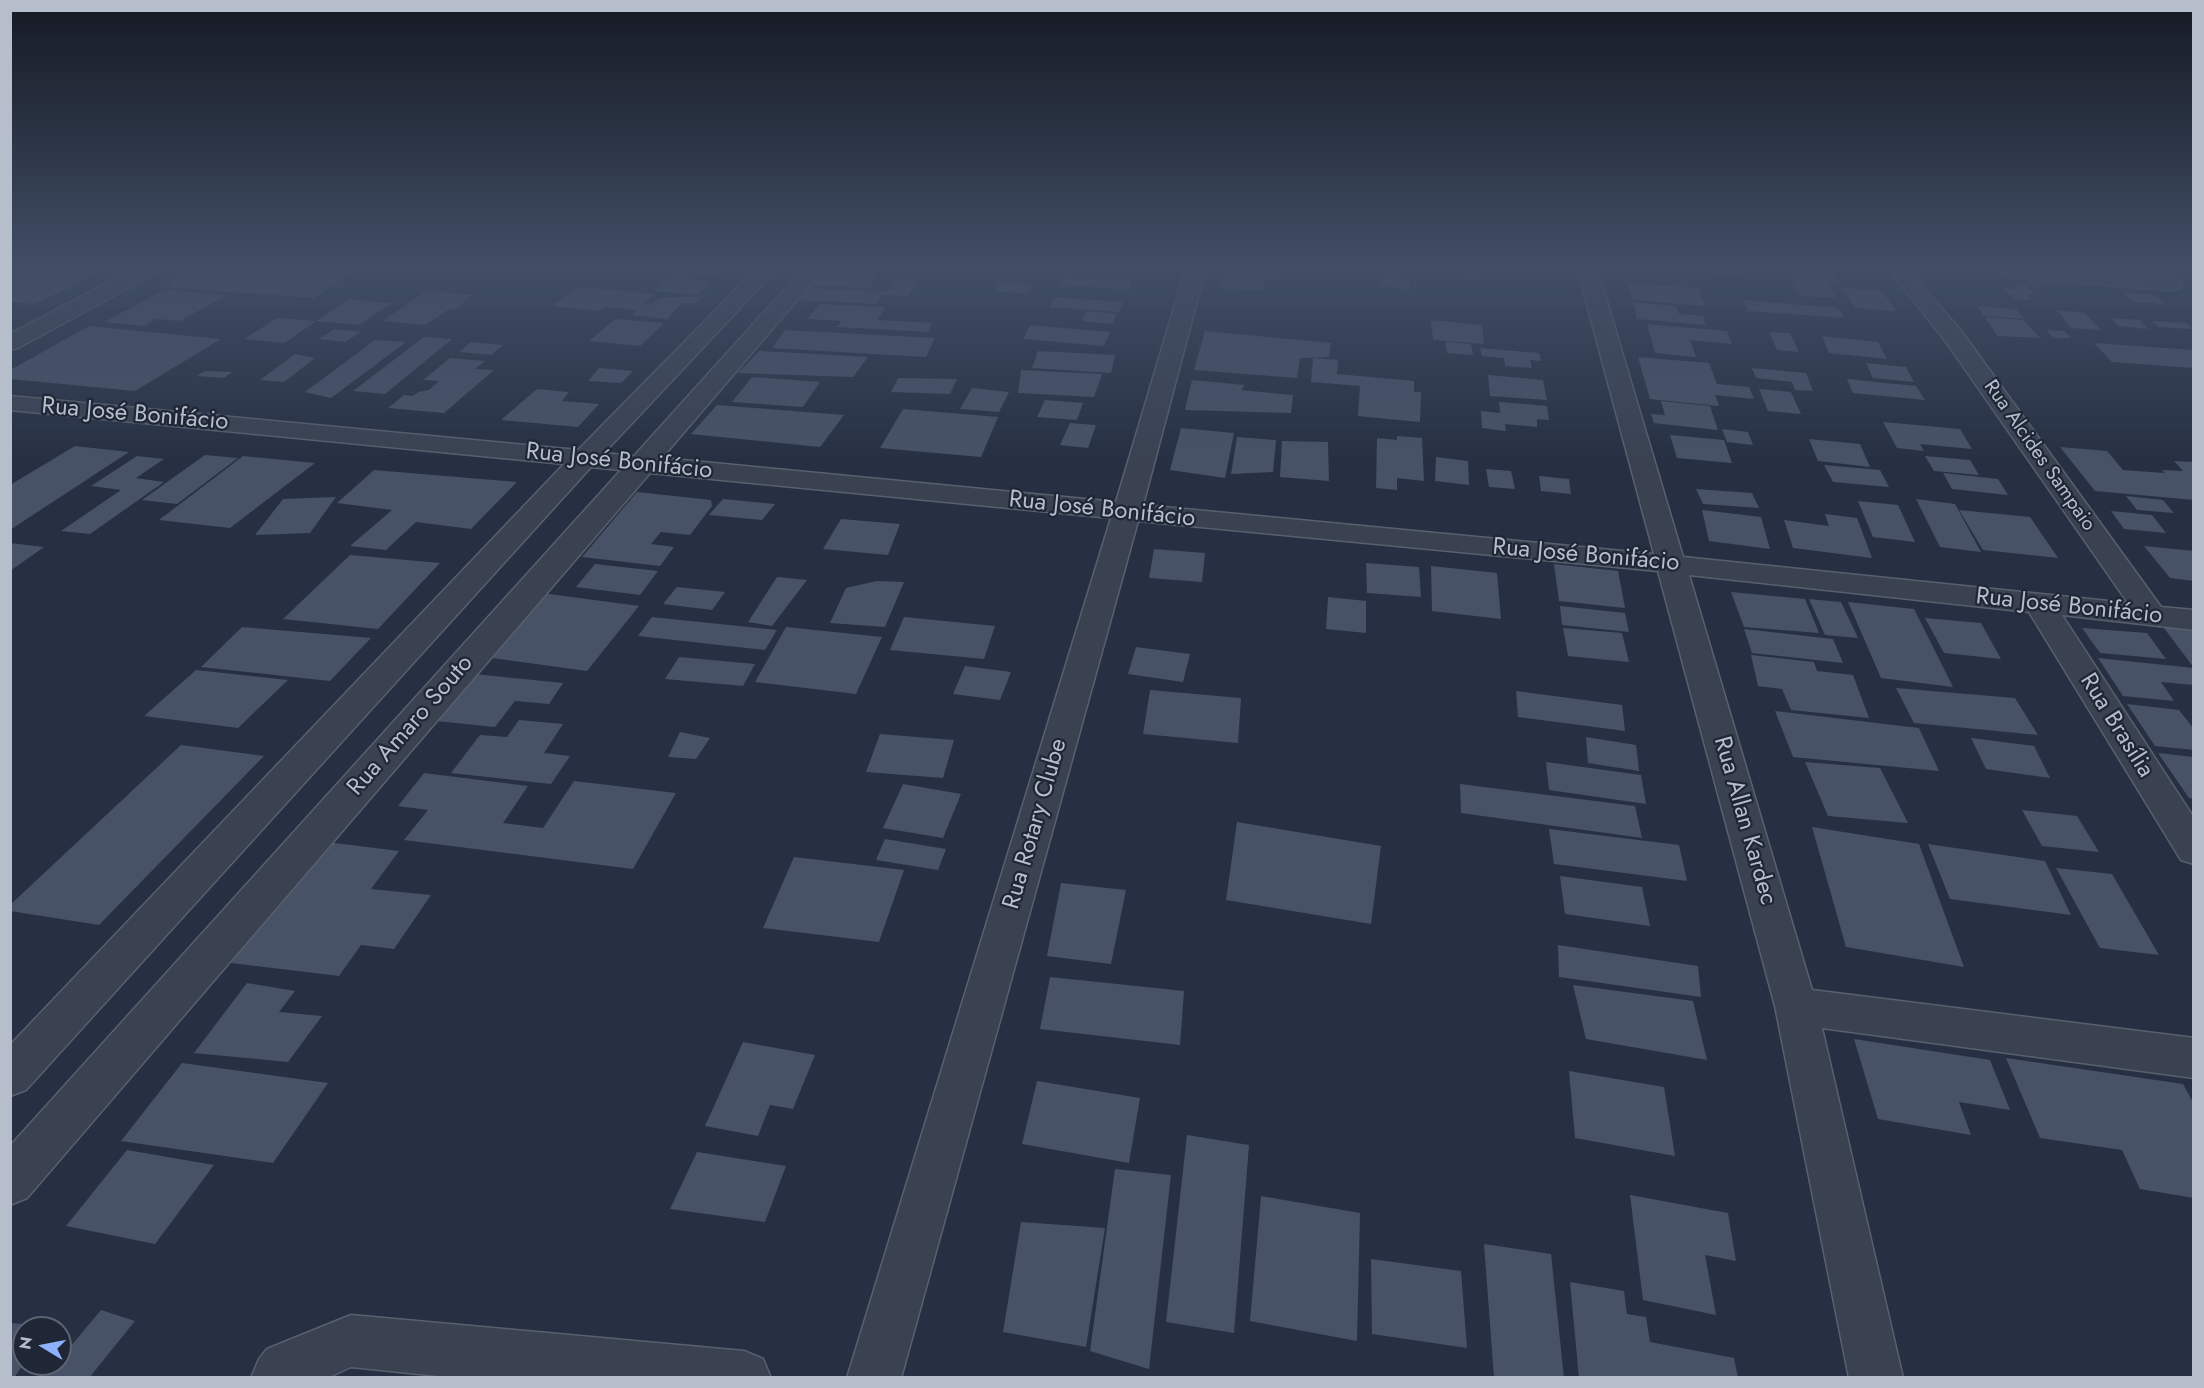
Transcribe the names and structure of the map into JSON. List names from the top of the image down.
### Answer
{
  "streets": {
    "street": [
      "Rua José Bonifácio",
      "Rua Alcides Sampaio",
      "Rua Amaro Souto",
      "Rua Brasília",
      "Rua Allan Kardec",
      "Rua Rotary Clube"
    ]
  },
  "crossings": [
    ["Rua José Bonifácio", "Rua Alcides Sampaio"],
    ["Rua José Bonifácio", "Rua Amaro Souto"],
    ["Rua José Bonifácio", "Rua Brasília"],
    ["Rua José Bonifácio", "Rua Allan Kardec"],
    ["Rua José Bonifácio", "Rua Rotary Clube"]
  ],
  "north": "left"
}
